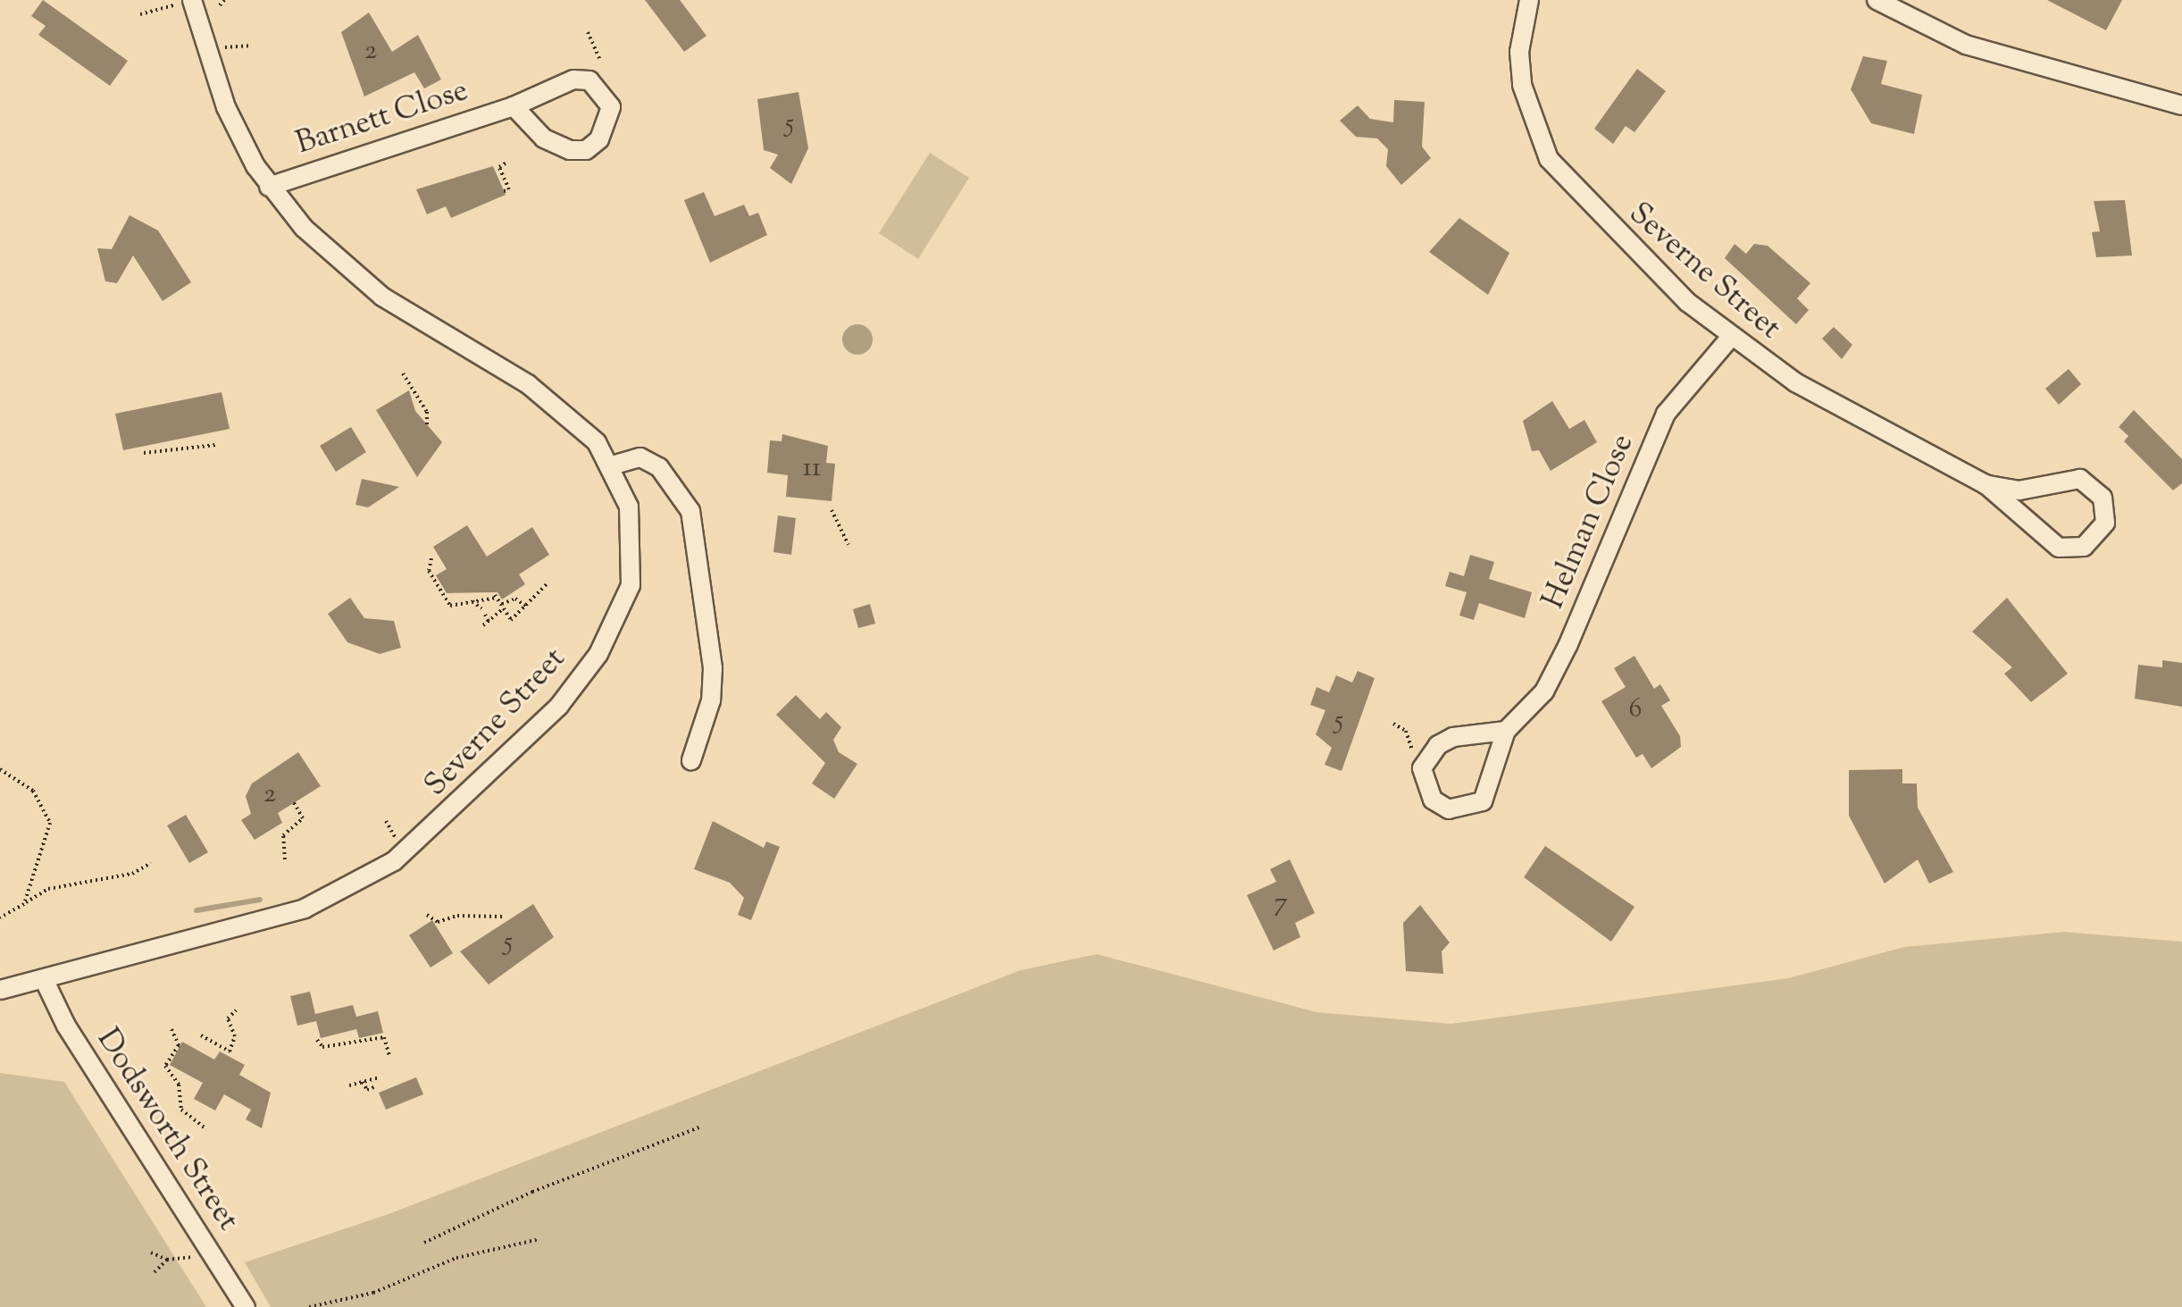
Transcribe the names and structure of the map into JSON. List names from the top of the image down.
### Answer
{
  "streets": {
    "street": [
      "Barnett Close",
      "Severne Street",
      "Helman Close",
      "Dodsworth Street"
    ]
  },
  "crossings": [
    ["Barnett Close", "Severne Street"],
    ["Severne Street", "Helman Close"],
    ["Severne Street", "Dodsworth Street"]
  ],
  "house_numbers": [
    "2",
    "5",
    "11",
    "6",
    "5",
    "2",
    "7",
    "5"
  ]
}
